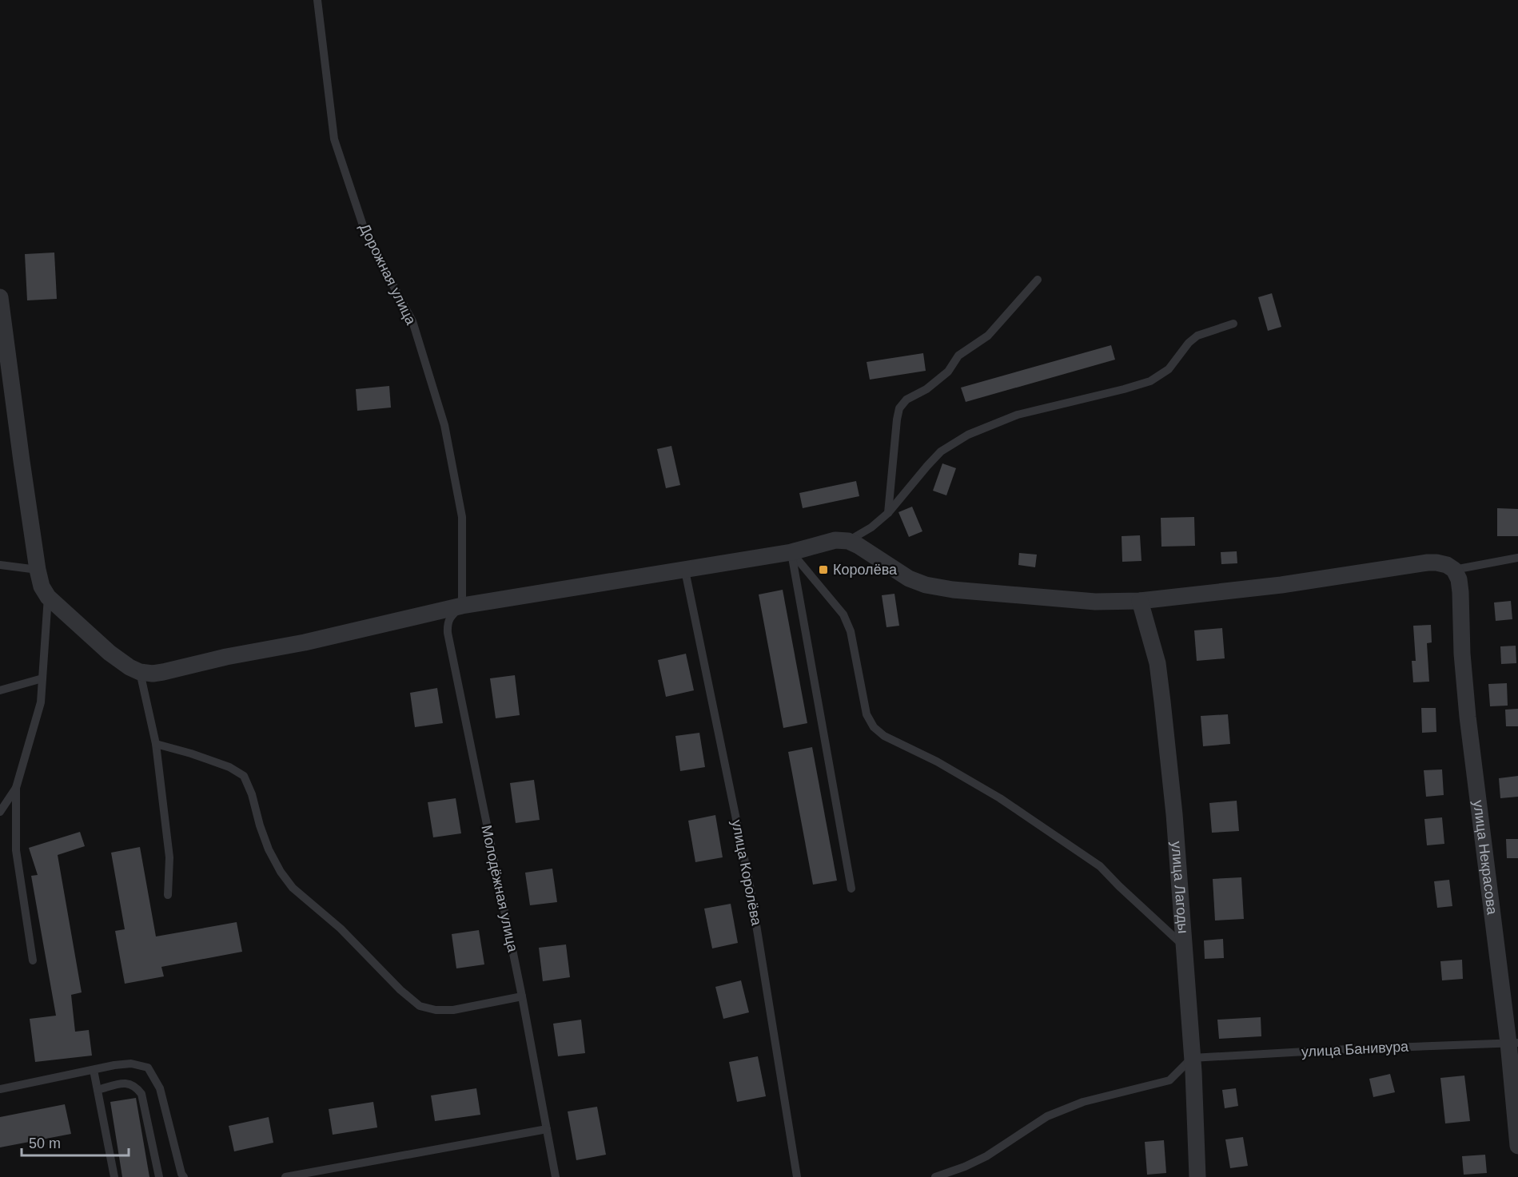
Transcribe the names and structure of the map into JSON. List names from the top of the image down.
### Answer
{
  "streets": {
    "street": ["улица Некрасова", "улица Лагоды"],
    "lane": [
      "Дорожная улица",
      "улица Королёва",
      "Молодёжная улица",
      "улица Банивура"
    ]
  },
  "crossings": [
    ["Дорожная улица", "Молодёжная улица"],
    ["улица Некрасова", "улица Банивура"],
    ["улица Лагоды", "улица Банивура"]
  ],
  "places": {
    "transit": ["Королёва"]
  },
  "scale_bar": "50 m"
}
